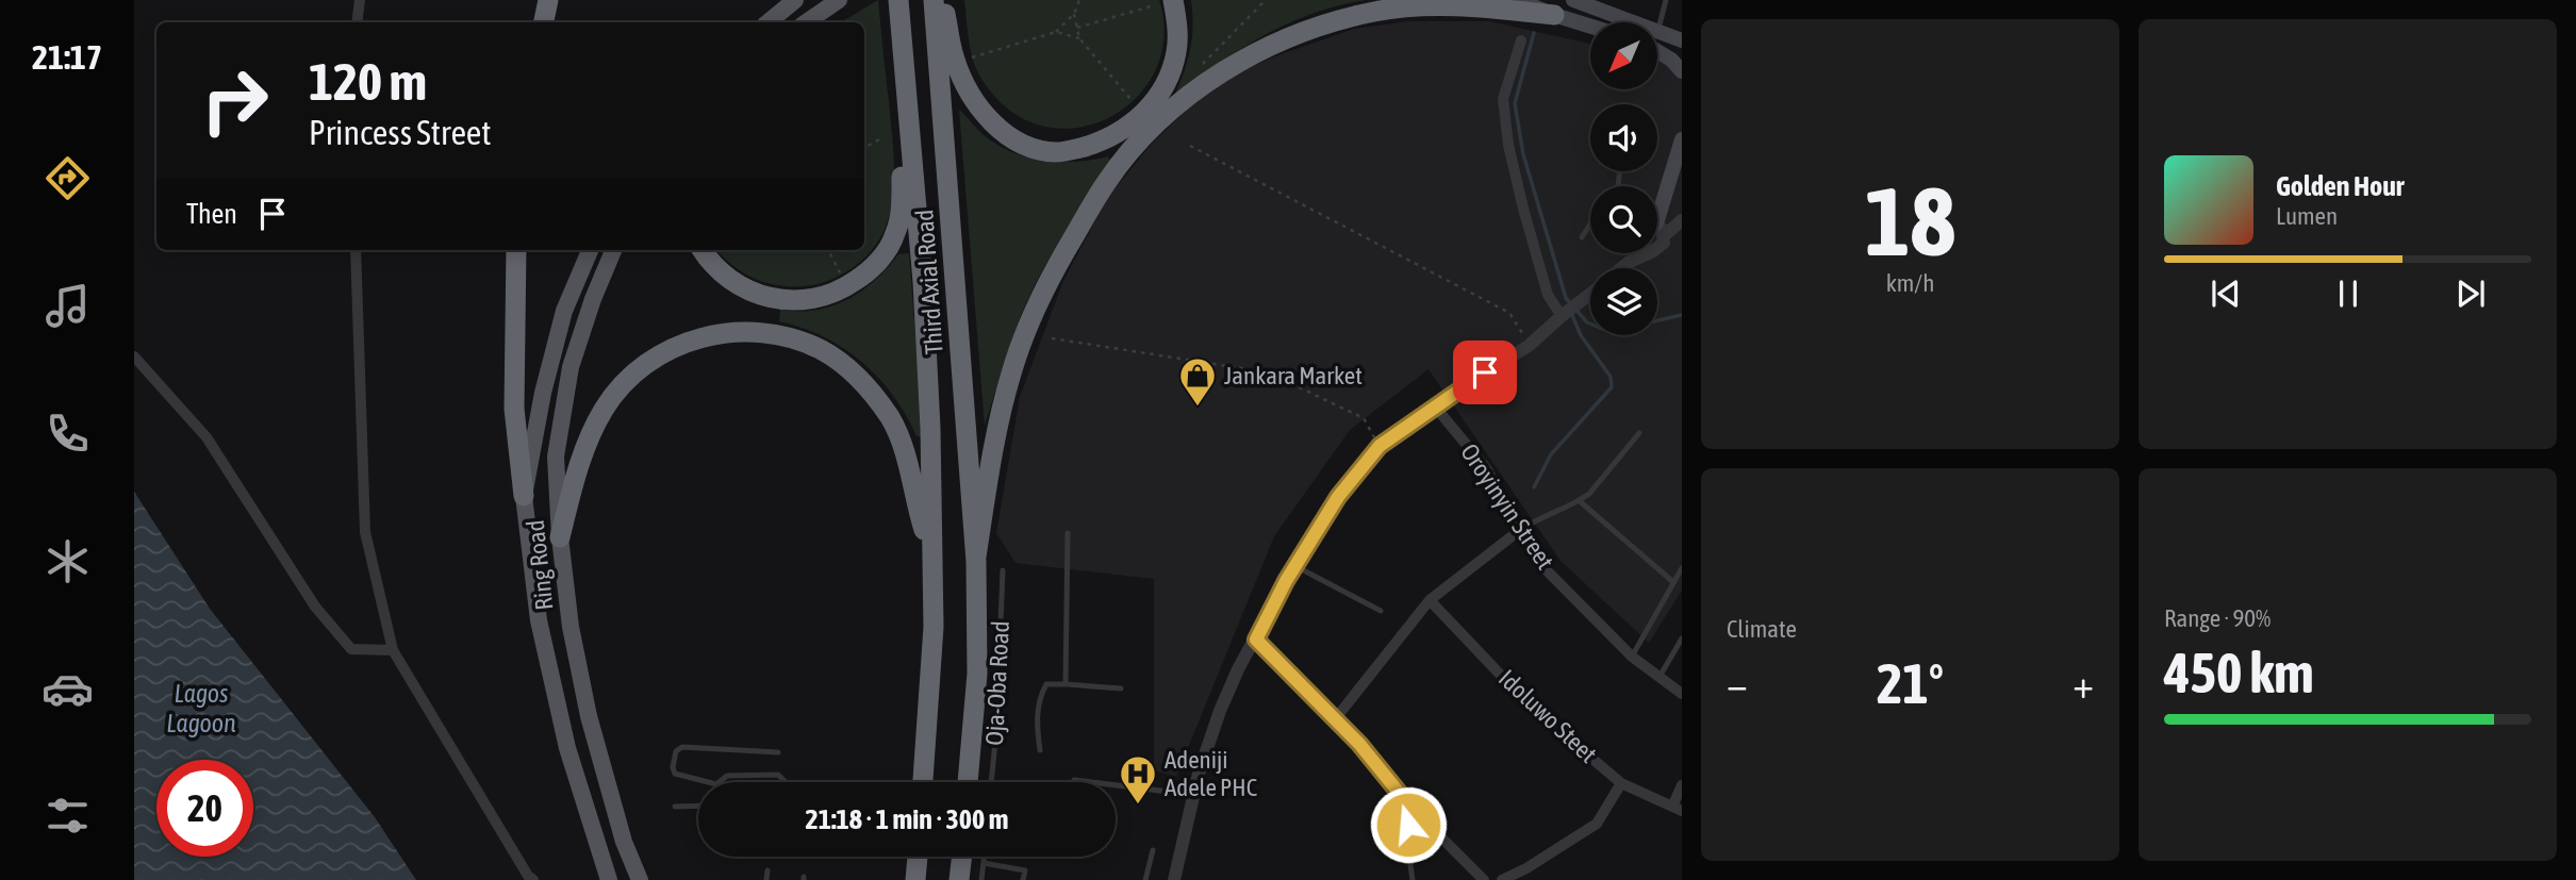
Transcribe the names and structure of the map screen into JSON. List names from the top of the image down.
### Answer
{
  "streets": {
    "highway": ["Third Axial Road"],
    "main road": ["Ring Road"],
    "street": ["Oroyinyin Street", "Idoluwo Steet"],
    "lane": ["Oja-Oba Road"]
  },
  "water": ["Lagos Lagoon"],
  "places": {
    "shop": ["Jankara Market"],
    "hospital": ["Adeniji Adele PHC"]
  },
  "north": "bottom left",
  "page": {
    "tabs": "21:17",
    "tile": [
      ["18", "km/h"],
      "Climate",
      ["Range · 90%", "450 km"]
    ],
    "turn": ["120 m", "Princess Street"],
    "song": ["Golden Hour", "Lumen"],
    "then": "Then",
    "heat": ["−", "21°", "+"],
    "limit": "20",
    "trip": "21:18 · 1 min · 300 m"
  }
}
